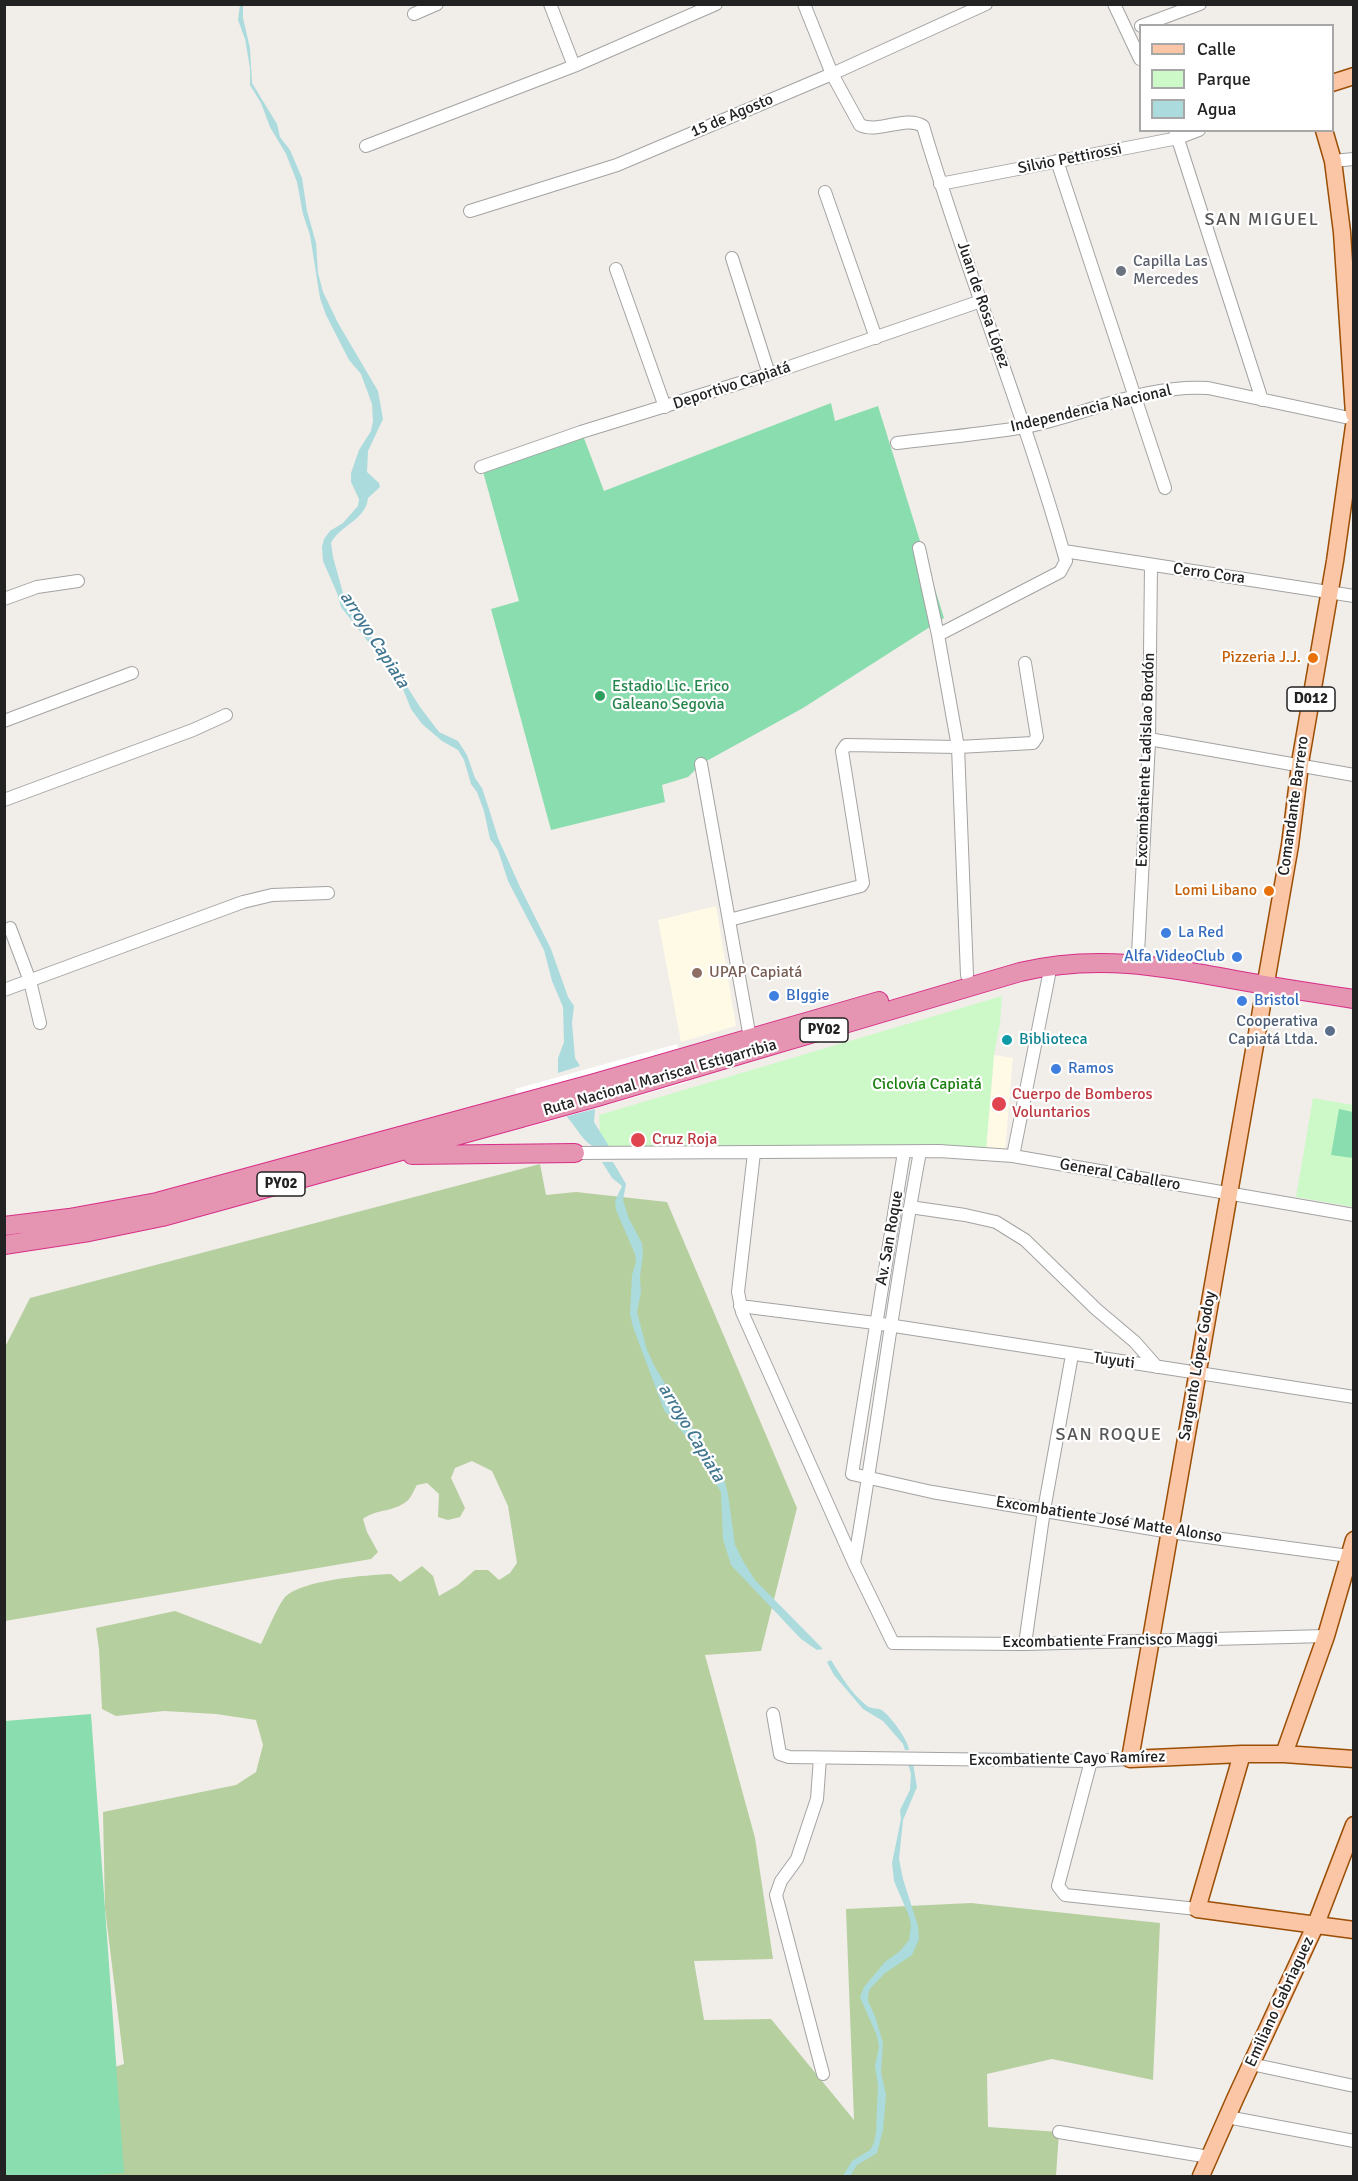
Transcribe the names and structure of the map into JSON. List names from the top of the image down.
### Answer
{
  "streets": {
    "highway": ["PY02", "Ruta Nacional Mariscal Estigarribia"],
    "main road": [
      "D012",
      "Comandante Barrero",
      "Sargento López Godoy",
      "Excombatiente Cayo Ramírez",
      "Emiliano Gabriaguez"
    ],
    "street": [
      "15 de Agosto",
      "Silvio Pettirossi",
      "Juan de Rosa López",
      "Deportivo Capiatá",
      "Independencia Nacional",
      "Cerro Cora",
      "Excombatiente Ladislao Bordón",
      "General Caballero",
      "Av. San Roque",
      "Tuyuti",
      "Excombatiente José Matte Alonso",
      "Excombatiente Francisco Maggi"
    ]
  },
  "crossings": [
    ["15 de Agosto", "Juan de Rosa López"],
    ["Silvio Pettirossi", "Juan de Rosa López"],
    ["Juan de Rosa López", "Deportivo Capiatá"],
    ["Juan de Rosa López", "Independencia Nacional"],
    ["Juan de Rosa López", "Cerro Cora"],
    ["Cerro Cora", "Excombatiente Ladislao Bordón"],
    ["Cerro Cora", "Comandante Barrero"],
    ["Excombatiente Ladislao Bordón", "Ruta Nacional Mariscal Estigarribia"],
    ["Comandante Barrero", "Ruta Nacional Mariscal Estigarribia"],
    ["Comandante Barrero", "Sargento López Godoy"],
    ["Ruta Nacional Mariscal Estigarribia", "Sargento López Godoy"],
    ["General Caballero", "Av. San Roque"],
    ["General Caballero", "Sargento López Godoy"],
    ["Av. San Roque", "Tuyuti"],
    ["Av. San Roque", "Excombatiente José Matte Alonso"],
    ["Tuyuti", "Sargento López Godoy"],
    ["Sargento López Godoy", "Excombatiente José Matte Alonso"],
    ["Sargento López Godoy", "Excombatiente Francisco Maggi"],
    ["Sargento López Godoy", "Excombatiente Cayo Ramírez"]
  ],
  "districts": ["SAN MIGUEL", "SAN ROQUE"],
  "water": ["arroyo Capiata"],
  "parks": ["Ciclovía Capiatá"],
  "places": [
    "Capilla Las Mercedes",
    "Pizzeria J.J.",
    "Estadio Lic. Erico Galeano Segovia",
    "Lomi Libano",
    "La Red",
    "Alfa VideoClub",
    "UPAP Capiatá",
    "BIggie",
    "Bristol",
    "Cooperativa Capiatá Ltda.",
    "Biblioteca",
    "Ramos",
    "Cuerpo de Bomberos Voluntarios",
    "Cruz Roja"
  ],
  "legend": ["Calle", "Parque", "Agua"]
}
